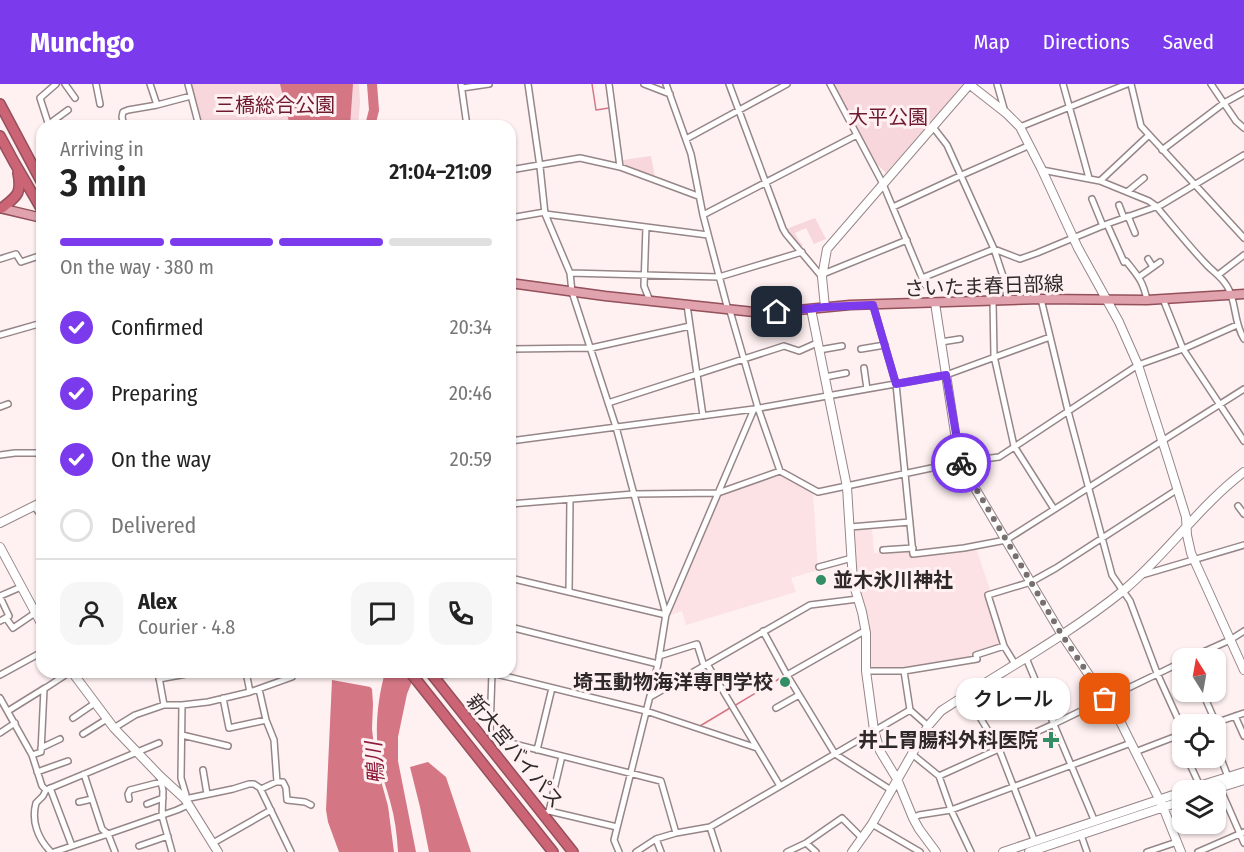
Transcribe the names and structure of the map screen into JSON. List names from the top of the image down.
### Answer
{
  "streets": {
    "highway": ["新大宮バイパス"],
    "main road": ["さいたま春日部線"]
  },
  "water": ["鴨川"],
  "parks": ["三橋総合公園", "大平公園"],
  "places": {
    "other": ["並木氷川神社", "埼玉動物海洋専門学校", "クレール"],
    "health": ["井上胃腸科外科医院"]
  },
  "north": "top",
  "page": {
    "header": "Munchgo",
    "nav": ["Map", "Directions", "Saved"],
    "heading": ["3 min", "Arriving in", "21:04–21:09"],
    "panel": ["Alex", "Courier · 4.8"],
    "bar": "On the way · 380 m",
    "list": [
      ["Confirmed", "20:34"],
      ["Preparing", "20:46"],
      ["On the way", "20:59"],
      "Delivered"
    ],
    "bubble": "クレール"
  }
}
